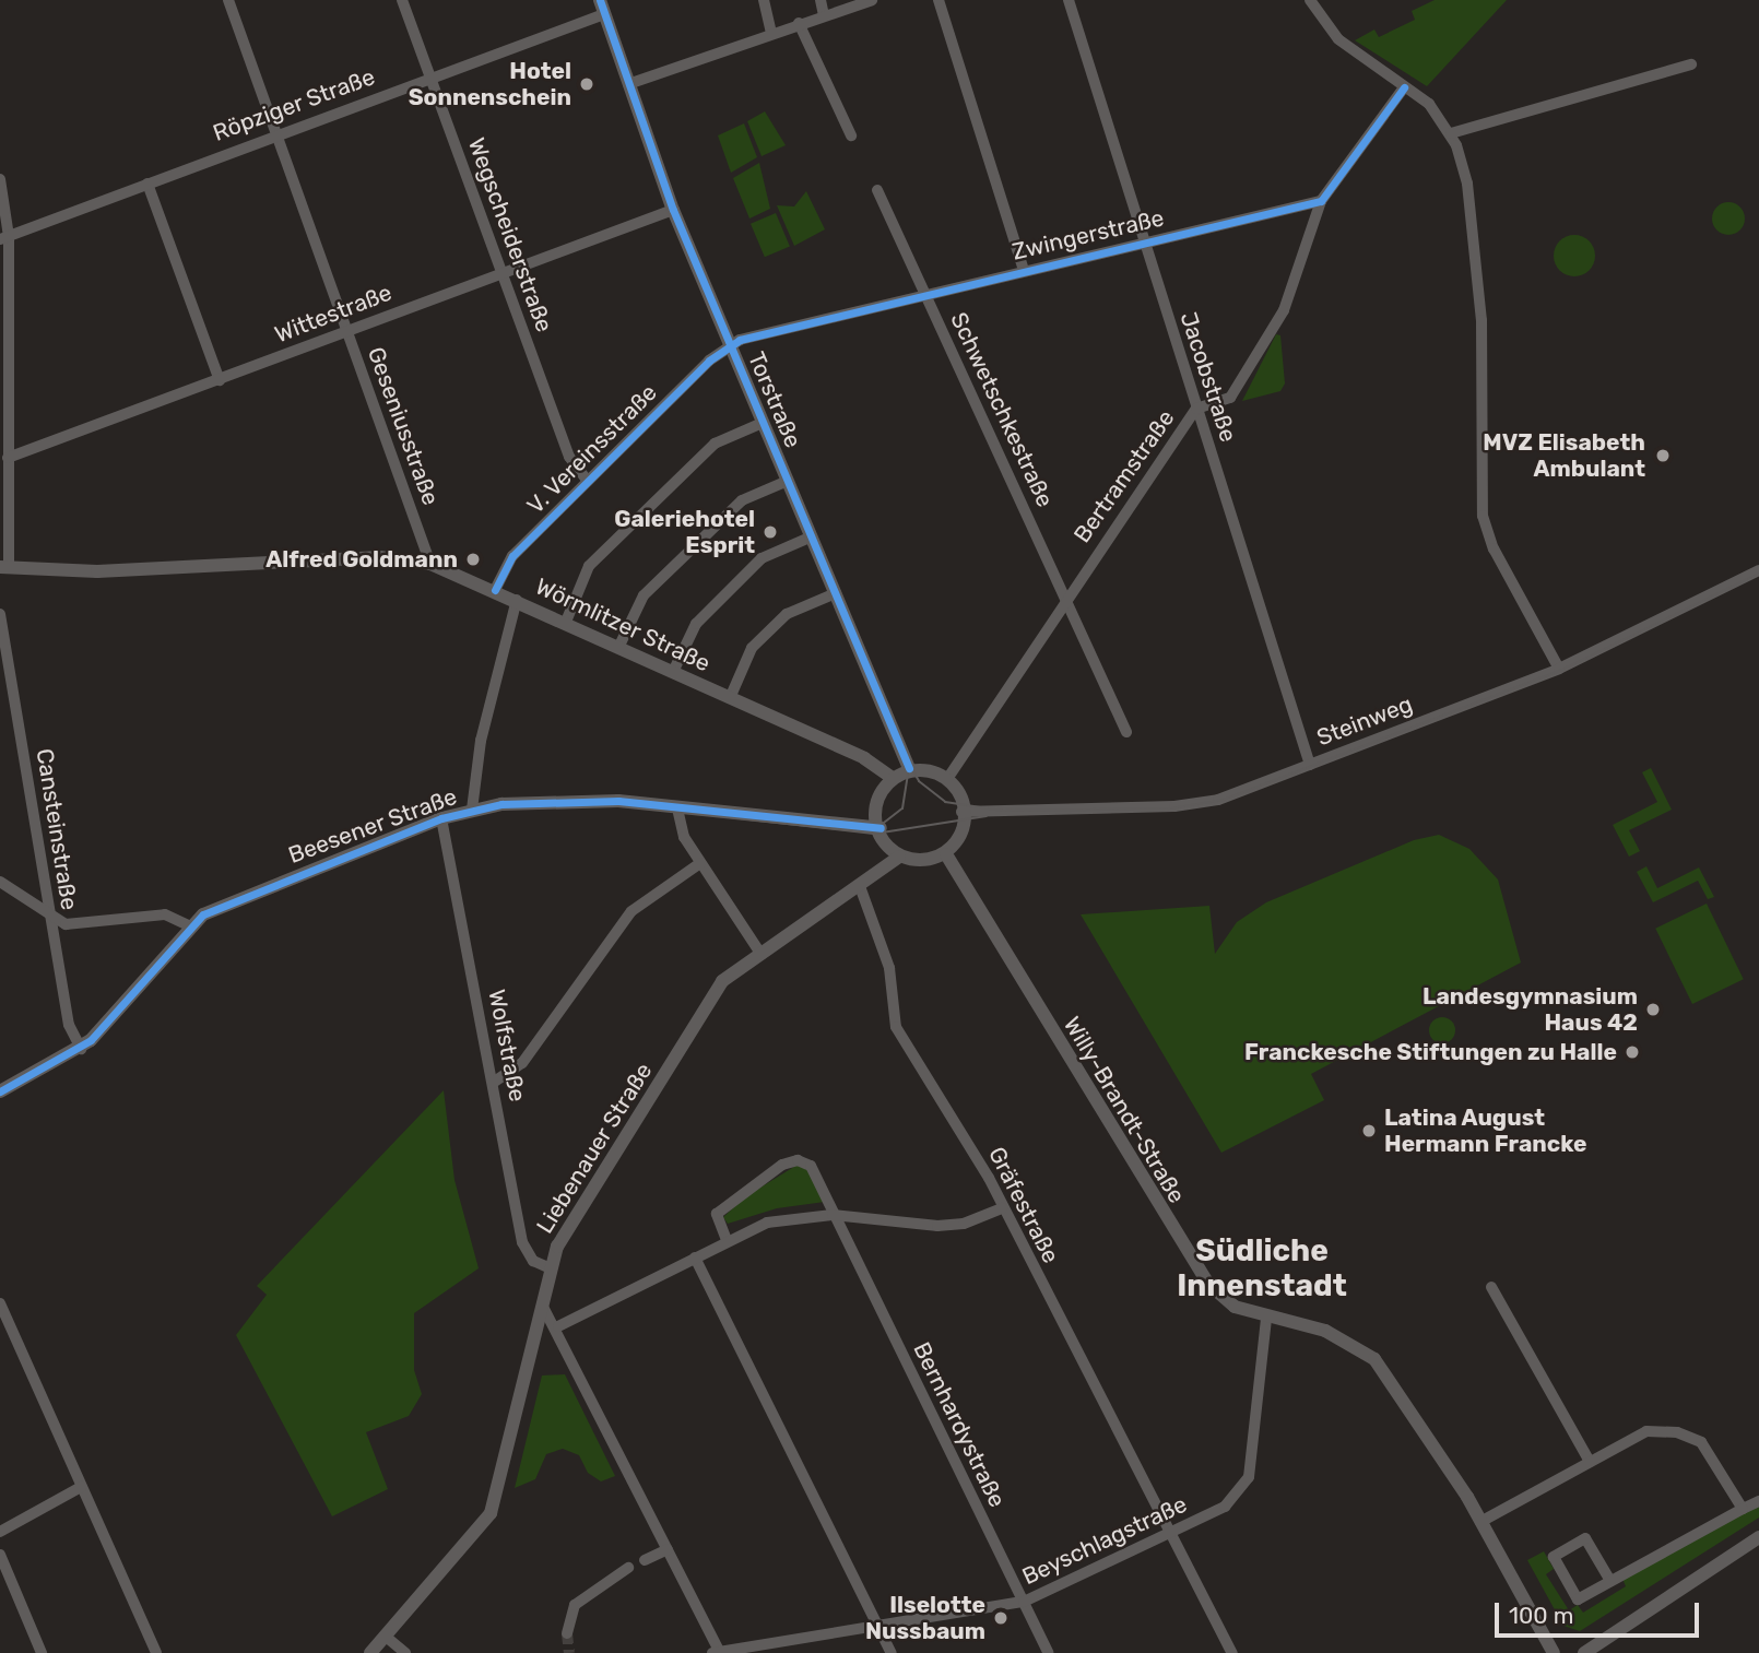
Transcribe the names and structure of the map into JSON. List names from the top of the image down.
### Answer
{
  "streets": {
    "street": [
      "Röpziger Straße",
      "Wegscheiderstraße",
      "Zwingerstraße",
      "Wittestraße",
      "Jacobstraße",
      "Torstraße",
      "Schwetschkestraße",
      "Geseniusstraße",
      "V. Vereinsstraße",
      "Bertramstraße",
      "Wörmlitzer Straße",
      "Steinweg",
      "Beesener Straße",
      "Cansteinstraße",
      "Wolfstraße",
      "Willy-Brandt-Straße",
      "Liebenauer Straße",
      "Gräfestraße",
      "Bernhardystraße",
      "Beyschlagstraße"
    ]
  },
  "crossings": [
    ["Röpziger Straße", "Wegscheiderstraße"],
    ["Röpziger Straße", "Torstraße"],
    ["Röpziger Straße", "Geseniusstraße"],
    ["Wegscheiderstraße", "Wittestraße"],
    ["Wegscheiderstraße", "V. Vereinsstraße"],
    ["Zwingerstraße", "Jacobstraße"],
    ["Zwingerstraße", "Torstraße"],
    ["Zwingerstraße", "Schwetschkestraße"],
    ["Zwingerstraße", "V. Vereinsstraße"],
    ["Zwingerstraße", "Bertramstraße"],
    ["Wittestraße", "Torstraße"],
    ["Wittestraße", "Geseniusstraße"],
    ["Jacobstraße", "Bertramstraße"],
    ["Jacobstraße", "Steinweg"],
    ["Torstraße", "V. Vereinsstraße"],
    ["Torstraße", "Bertramstraße"],
    ["Torstraße", "Wörmlitzer Straße"],
    ["Torstraße", "Steinweg"],
    ["Torstraße", "Beesener Straße"],
    ["Torstraße", "Willy-Brandt-Straße"],
    ["Torstraße", "Liebenauer Straße"],
    ["Schwetschkestraße", "Bertramstraße"],
    ["Geseniusstraße", "Wörmlitzer Straße"],
    ["V. Vereinsstraße", "Wörmlitzer Straße"],
    ["Bertramstraße", "Wörmlitzer Straße"],
    ["Bertramstraße", "Steinweg"],
    ["Bertramstraße", "Beesener Straße"],
    ["Bertramstraße", "Willy-Brandt-Straße"],
    ["Bertramstraße", "Liebenauer Straße"],
    ["Wörmlitzer Straße", "Steinweg"],
    ["Wörmlitzer Straße", "Beesener Straße"],
    ["Wörmlitzer Straße", "Willy-Brandt-Straße"],
    ["Wörmlitzer Straße", "Liebenauer Straße"],
    ["Steinweg", "Beesener Straße"],
    ["Steinweg", "Willy-Brandt-Straße"],
    ["Steinweg", "Liebenauer Straße"],
    ["Beesener Straße", "Cansteinstraße"],
    ["Beesener Straße", "Wolfstraße"],
    ["Beesener Straße", "Willy-Brandt-Straße"],
    ["Beesener Straße", "Liebenauer Straße"],
    ["Wolfstraße", "Liebenauer Straße"],
    ["Willy-Brandt-Straße", "Liebenauer Straße"],
    ["Willy-Brandt-Straße", "Beyschlagstraße"],
    ["Liebenauer Straße", "Gräfestraße"],
    ["Gräfestraße", "Beyschlagstraße"],
    ["Bernhardystraße", "Beyschlagstraße"]
  ],
  "districts": ["Südliche Innenstadt"],
  "places": [
    "Hotel Sonnenschein",
    "MVZ Elisabeth Ambulant",
    "Galeriehotel Esprit",
    "Alfred Goldmann",
    "Landesgymnasium Haus 42",
    "Franckesche Stiftungen zu Halle",
    "Latina August Hermann Francke",
    "Ilselotte Nussbaum"
  ],
  "scale_bar": "100 m"
}
